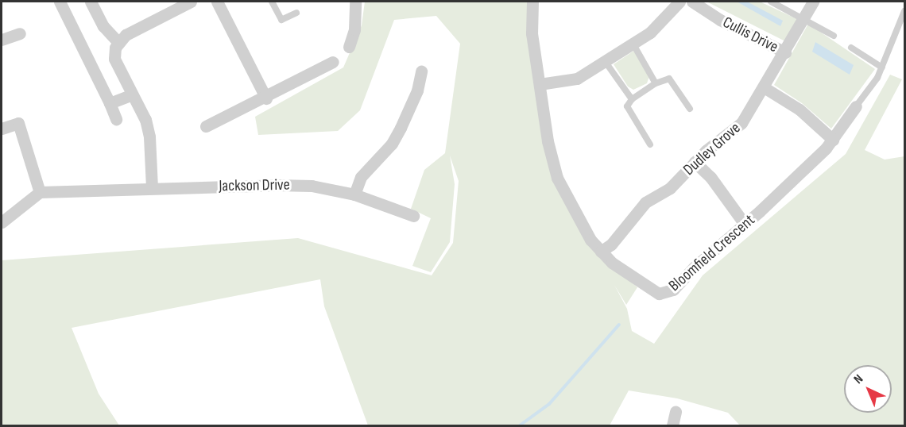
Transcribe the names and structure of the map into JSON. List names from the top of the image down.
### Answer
{
  "streets": {
    "street": [
      "Cullis Drive",
      "Dudley Grove",
      "Jackson Drive",
      "Bloomfield Crescent"
    ]
  },
  "crossings": [
    ["Cullis Drive", "Dudley Grove"],
    ["Dudley Grove", "Bloomfield Crescent"]
  ],
  "north": "top left"
}
